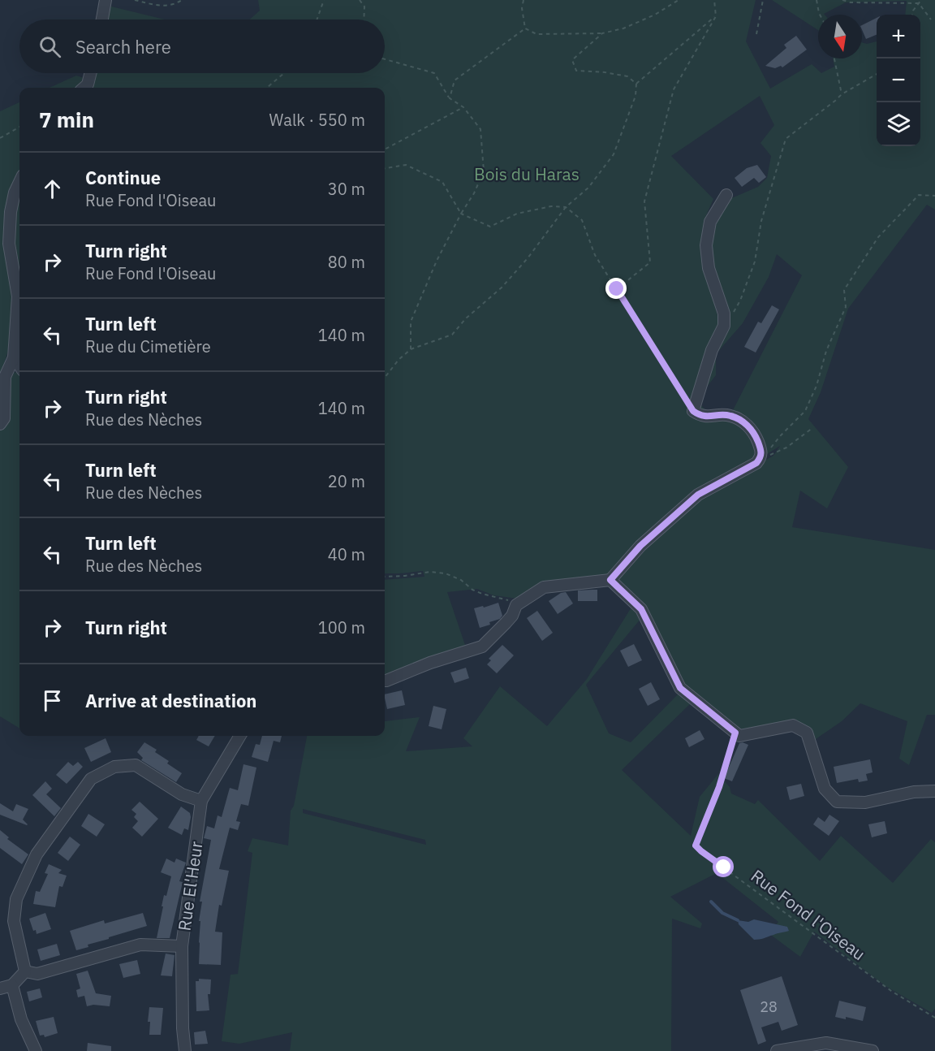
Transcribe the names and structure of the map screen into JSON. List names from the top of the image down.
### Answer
{
  "streets": {
    "street": ["Rue El'Heur"],
    "path": ["Rue Fond l'Oiseau"]
  },
  "parks": ["Bois du Haras"],
  "house_numbers": ["28"],
  "north": "bottom",
  "page": {
    "map_buttons": ["+", "−"],
    "search": "Search here",
    "heading": ["7 min", "Walk · 550 m"],
    "list": [
      ["Continue", "Rue Fond l'Oiseau", "30 m"],
      ["Turn right", "Rue Fond l'Oiseau", "80 m"],
      ["Turn left", "Rue du Cimetière", "140 m"],
      ["Turn right", "Rue des Nèches", "140 m"],
      ["Turn left", "Rue des Nèches", "20 m"],
      ["Turn left", "Rue des Nèches", "40 m"],
      ["Turn right", "100 m"],
      "Arrive at destination"
    ]
  }
}
